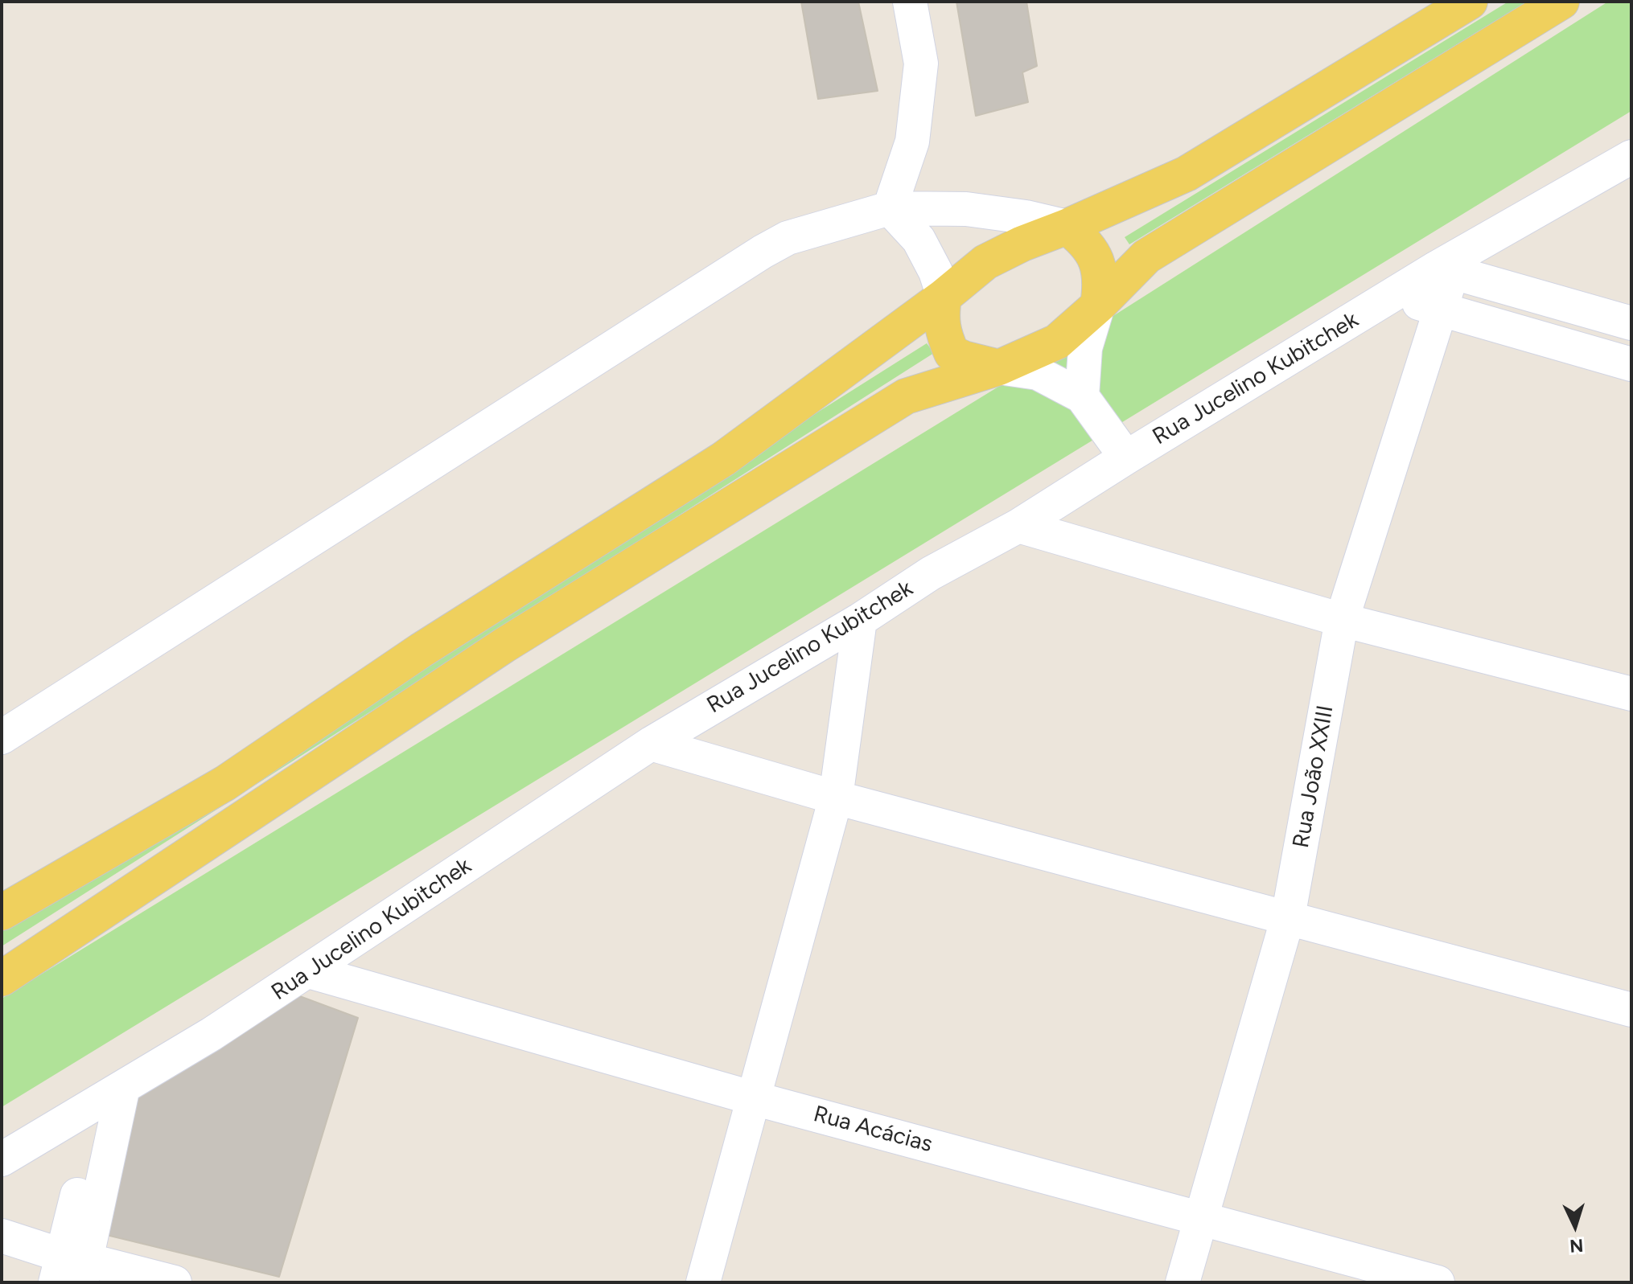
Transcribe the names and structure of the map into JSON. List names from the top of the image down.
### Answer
{
  "streets": {
    "street": ["Rua Jucelino Kubitchek", "Rua João XXIII", "Rua Acácias"]
  },
  "crossings": [
    ["Rua Jucelino Kubitchek", "Rua João XXIII"],
    ["Rua Jucelino Kubitchek", "Rua Acácias"],
    ["Rua João XXIII", "Rua Acácias"]
  ],
  "north": "bottom"
}
